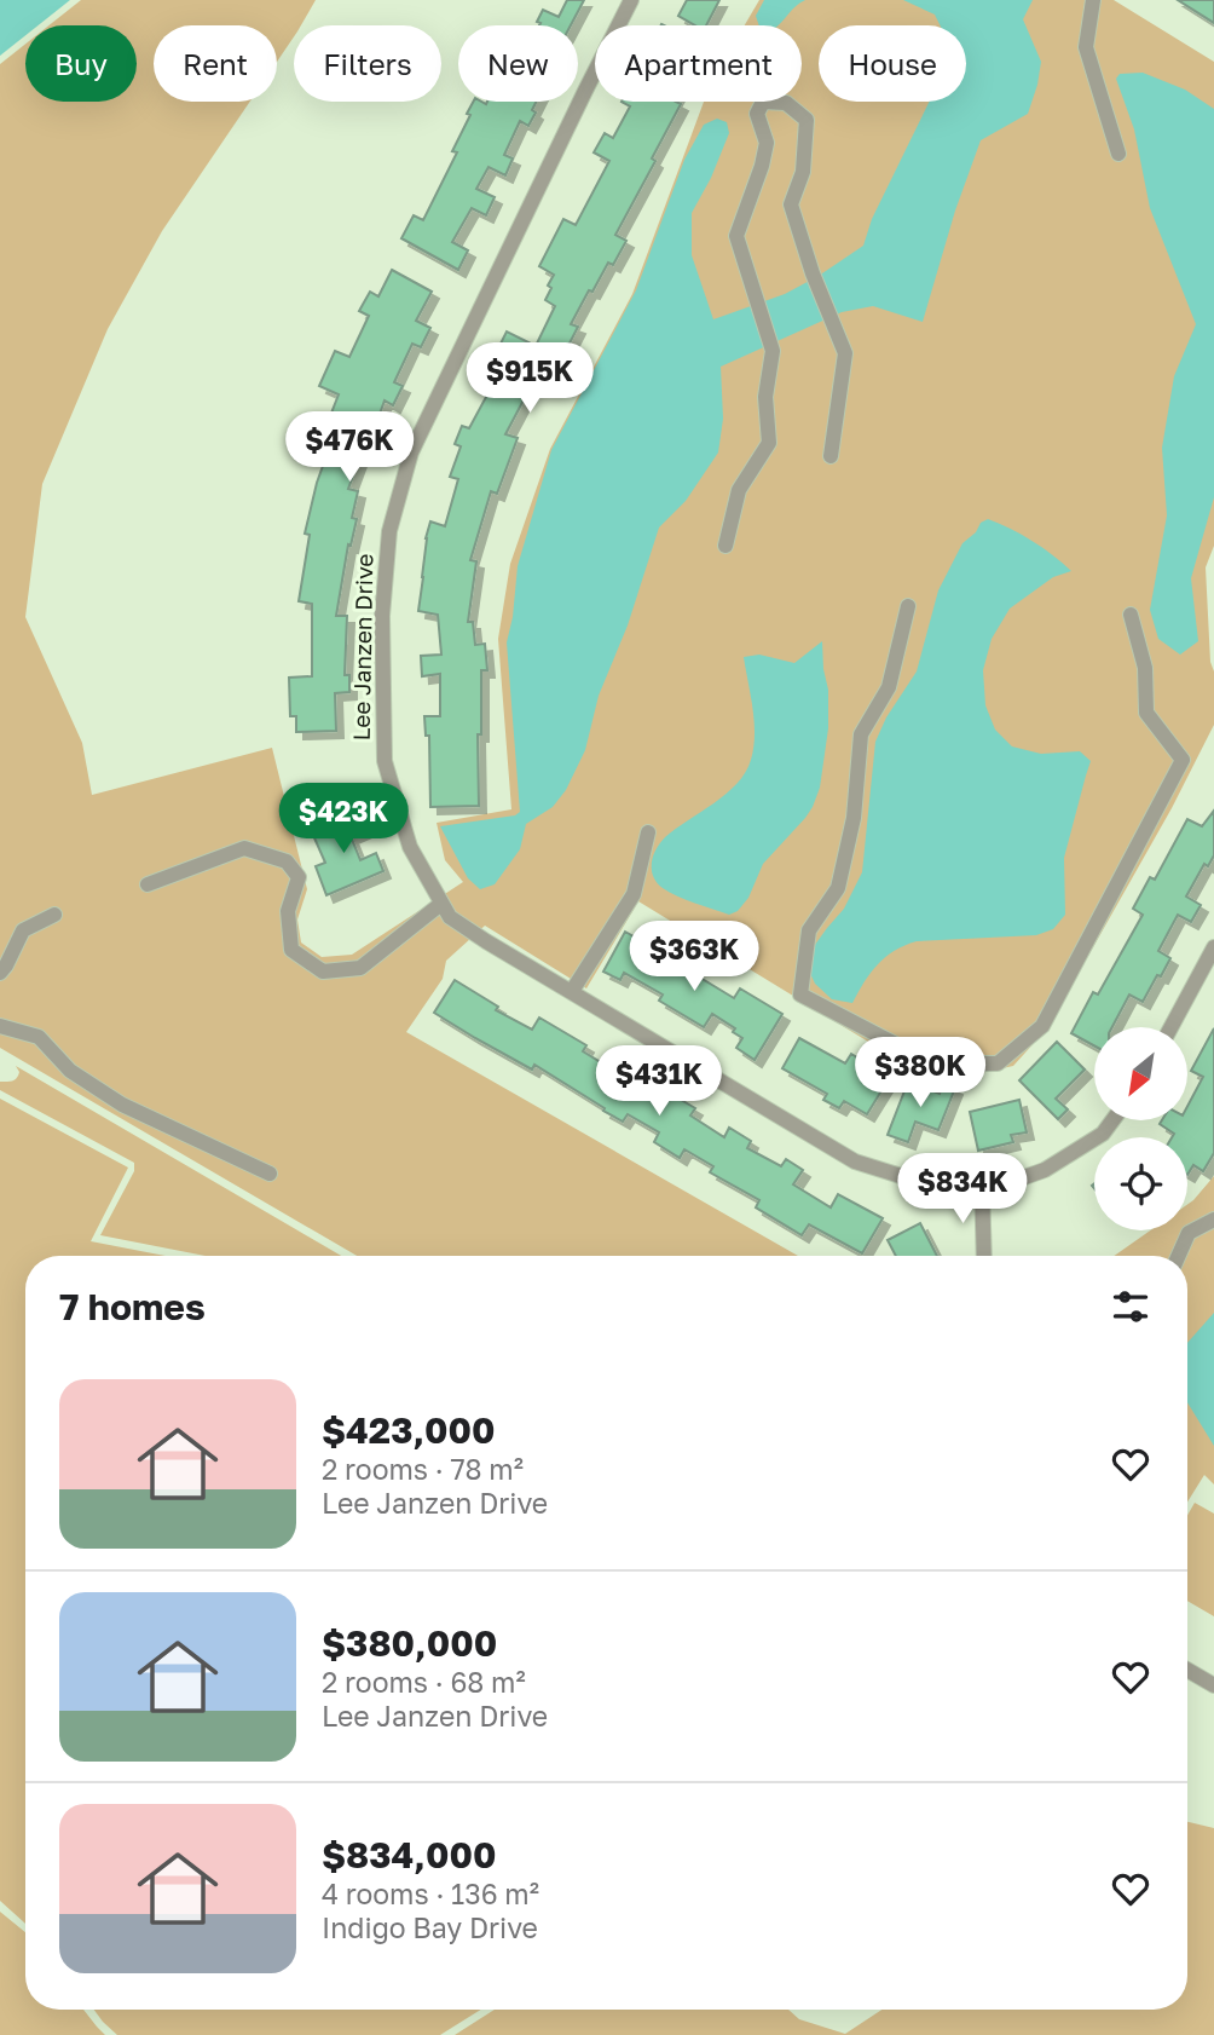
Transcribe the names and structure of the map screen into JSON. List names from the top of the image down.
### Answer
{
  "streets": {
    "street": ["Lee Janzen Drive"]
  },
  "north": "bottom left",
  "page": {
    "chip": [
      "Buy",
      "Rent",
      "Filters",
      "New",
      "Apartment",
      "House"
    ],
    "price": [
      "$915K",
      "$476K",
      "$423K",
      "$363K",
      "$380K",
      "$431K",
      "$834K"
    ],
    "heading": "7 homes",
    "list": [
      {
        "name": "$423,000",
        "note": "2 rooms · 78 m² · Lee Janzen Drive"
      },
      {
        "name": "$380,000",
        "note": "2 rooms · 68 m² · Lee Janzen Drive"
      },
      {
        "name": "$834,000",
        "note": "4 rooms · 136 m² · Indigo Bay Drive"
      }
    ]
  }
}
